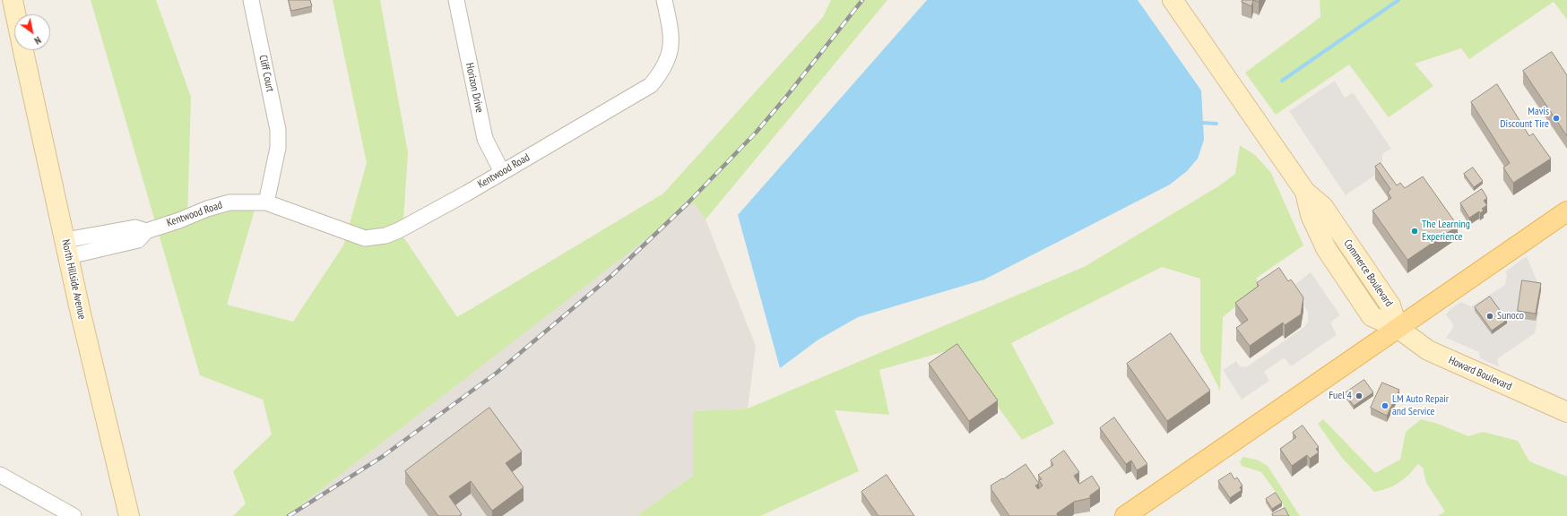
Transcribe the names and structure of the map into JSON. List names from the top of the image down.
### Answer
{
  "streets": {
    "main road": ["Commerce Boulevard", "North Hillside Avenue", "Howard Boulevard"],
    "street": ["Cliff Court", "Horizon Drive", "Kentwood Road"]
  },
  "crossings": [
    ["Cliff Court", "Kentwood Road"],
    ["Horizon Drive", "Kentwood Road"],
    ["Kentwood Road", "North Hillside Avenue"],
    ["Commerce Boulevard", "Howard Boulevard"]
  ],
  "places": [
    "Mavis Discount Tire",
    "The Learning Experience",
    "Sunoco",
    "Fuel 4",
    "LM Auto Repair and Service"
  ],
  "north": "bottom right"
}
